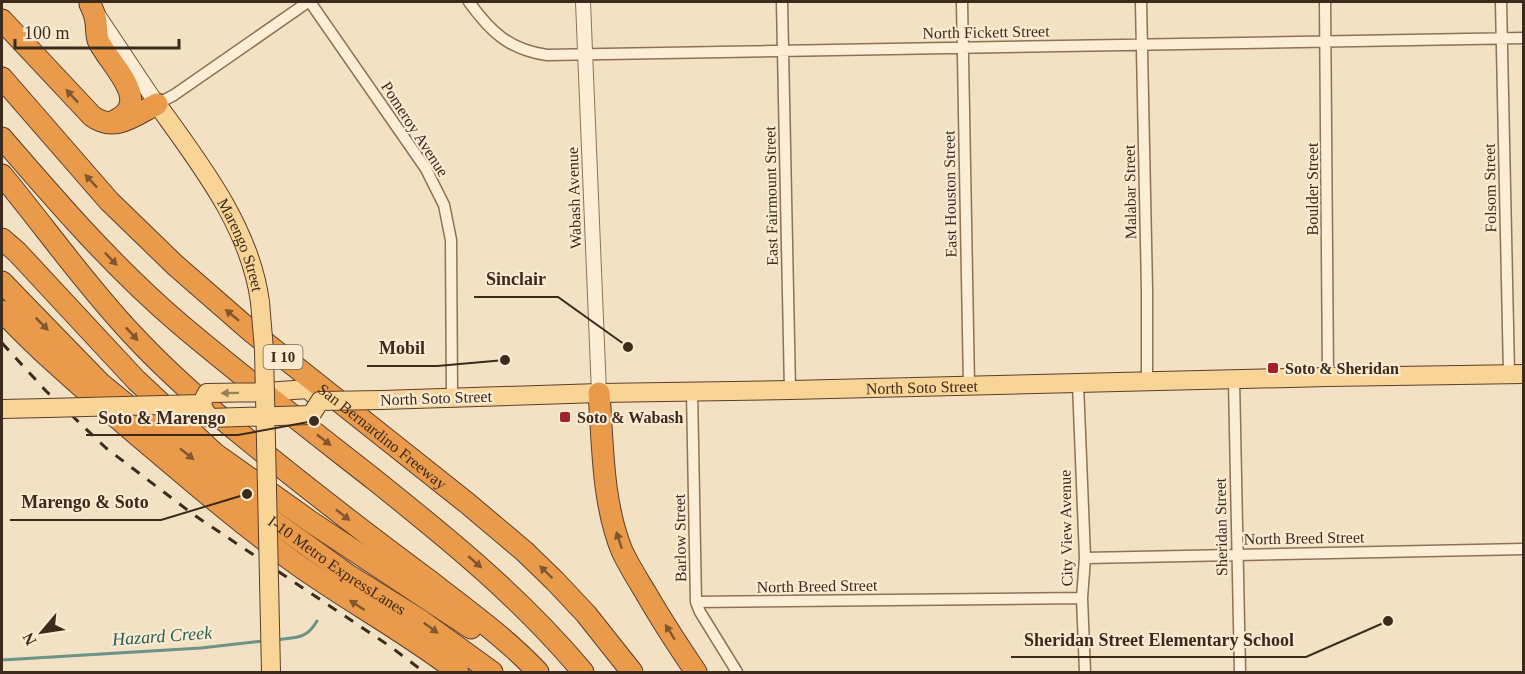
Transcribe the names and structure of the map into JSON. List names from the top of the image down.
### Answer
{
  "streets": {
    "highway": ["I 10", "San Bernardino Freeway", "I-10 Metro ExpressLanes"],
    "main road": ["Marengo Street", "North Soto Street"],
    "street": [
      "North Fickett Street",
      "Pomeroy Avenue",
      "Folsom Street",
      "Boulder Street",
      "Malabar Street",
      "East Houston Street",
      "East Fairmount Street",
      "Wabash Avenue",
      "Sheridan Street",
      "City View Avenue",
      "Barlow Street",
      "North Breed Street"
    ]
  },
  "crossings": [
    ["North Fickett Street", "Folsom Street"],
    ["North Fickett Street", "Boulder Street"],
    ["North Fickett Street", "Malabar Street"],
    ["North Fickett Street", "East Houston Street"],
    ["North Fickett Street", "East Fairmount Street"],
    ["North Fickett Street", "Wabash Avenue"],
    ["Pomeroy Avenue", "North Soto Street"],
    ["Folsom Street", "North Soto Street"],
    ["Boulder Street", "North Soto Street"],
    ["Malabar Street", "North Soto Street"],
    ["East Houston Street", "North Soto Street"],
    ["East Fairmount Street", "North Soto Street"],
    ["Wabash Avenue", "North Soto Street"],
    ["Marengo Street", "North Soto Street"],
    ["I 10", "San Bernardino Freeway"],
    ["North Soto Street", "Sheridan Street"],
    ["North Soto Street", "City View Avenue"],
    ["North Soto Street", "Barlow Street"],
    ["Sheridan Street", "North Breed Street"],
    ["City View Avenue", "North Breed Street"],
    ["Barlow Street", "North Breed Street"]
  ],
  "water": ["Hazard Creek"],
  "places": {
    "other": [
      "Sinclair",
      "Mobil",
      "Soto & Marengo",
      "Marengo & Soto",
      "Sheridan Street Elementary School"
    ],
    "transit": ["Soto & Sheridan", "Soto & Wabash"]
  },
  "scale_bar": "100 m",
  "north": "bottom left"
}
